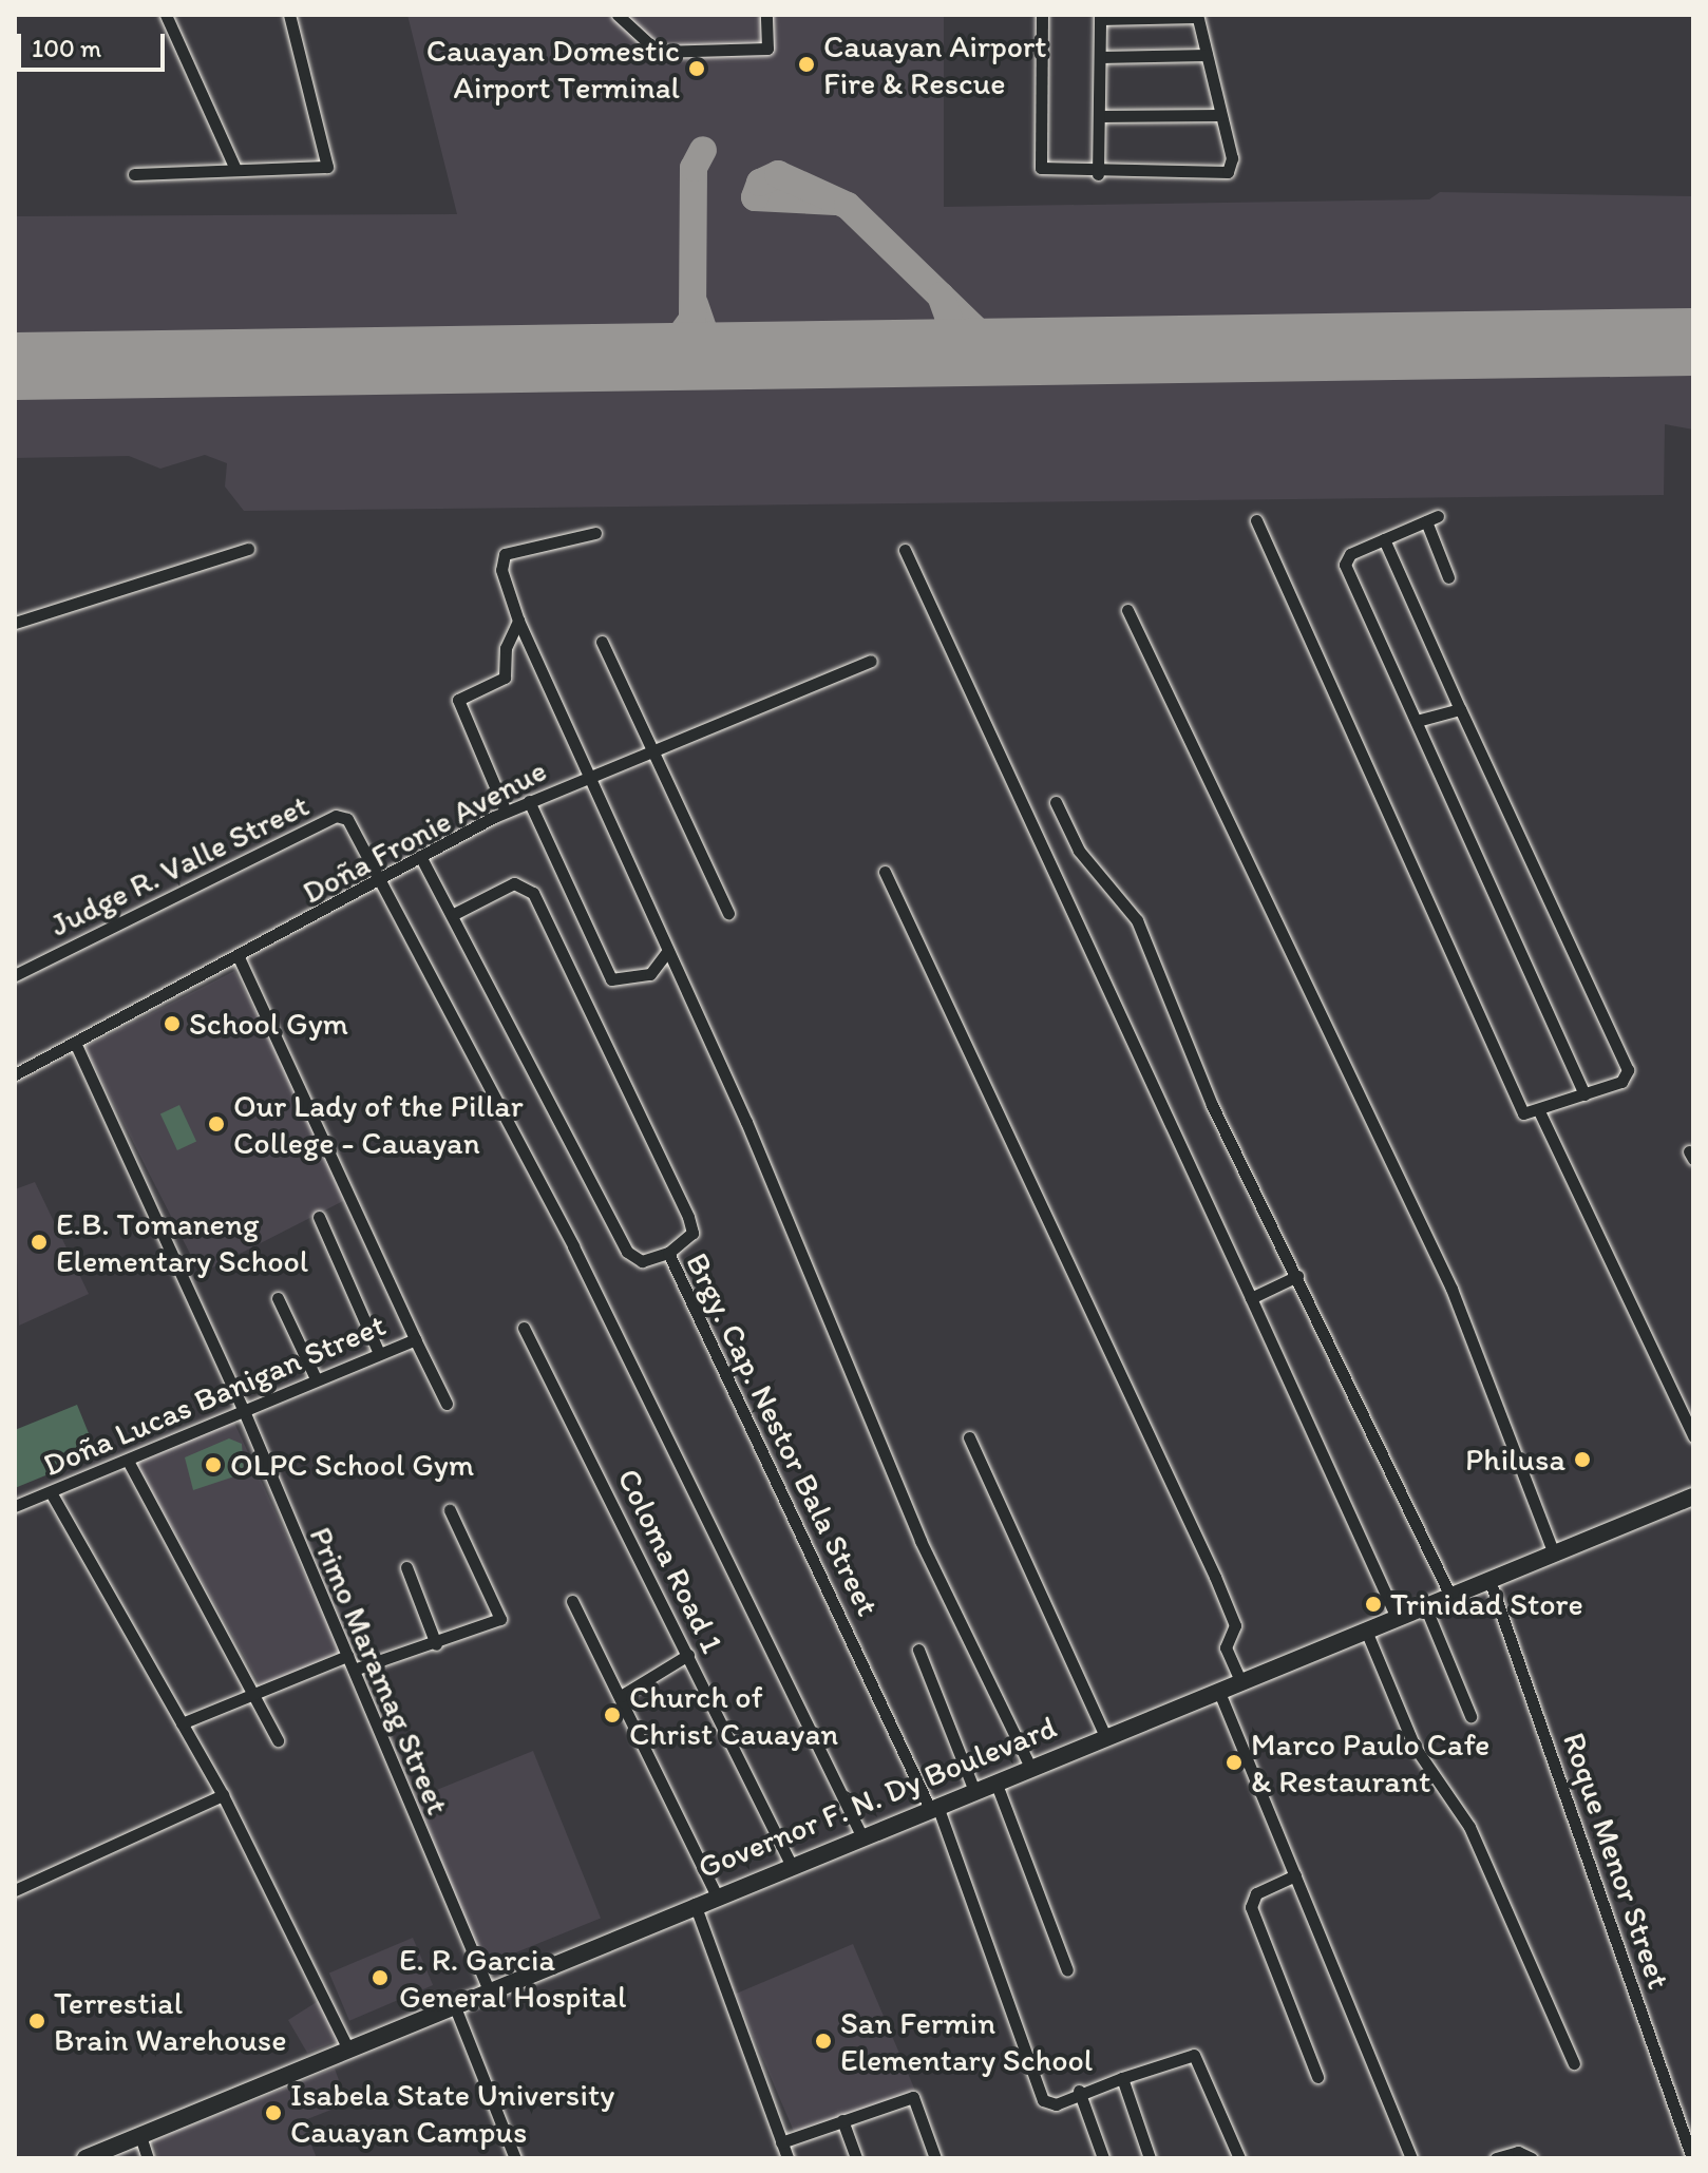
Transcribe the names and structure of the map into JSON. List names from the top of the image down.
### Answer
{
  "streets": {
    "highway": ["Governor F. N. Dy Boulevard"],
    "street": [
      "Doña Fronie Avenue",
      "Judge R. Valle Street",
      "Doña Lucas Banigan Street",
      "Brgy. Cap. Nestor Bala Street",
      "Coloma Road 1",
      "Primo Maramag Street",
      "Roque Menor Street"
    ]
  },
  "crossings": [
    ["Doña Fronie Avenue", "Judge R. Valle Street"],
    ["Doña Fronie Avenue", "Brgy. Cap. Nestor Bala Street"],
    ["Doña Fronie Avenue", "Primo Maramag Street"],
    ["Judge R. Valle Street", "Governor F. N. Dy Boulevard"],
    ["Doña Lucas Banigan Street", "Primo Maramag Street"],
    ["Brgy. Cap. Nestor Bala Street", "Governor F. N. Dy Boulevard"],
    ["Coloma Road 1", "Governor F. N. Dy Boulevard"],
    ["Primo Maramag Street", "Governor F. N. Dy Boulevard"],
    ["Governor F. N. Dy Boulevard", "Roque Menor Street"]
  ],
  "places": [
    "Cauayan Airport Fire & Rescue",
    "Cauayan Domestic Airport Terminal",
    "School Gym",
    "Our Lady of the Pillar College - Cauayan",
    "E.B. Tomaneng Elementary School",
    "Philusa",
    "OLPC School Gym",
    "Trinidad Store",
    "Church of Christ Cauayan",
    "Marco Paulo Cafe & Restaurant",
    "E. R. Garcia General Hospital",
    "Terrestial Brain Warehouse",
    "San Fermin Elementary School",
    "Isabela State University Cauayan Campus"
  ],
  "scale_bar": "100 m"
}
